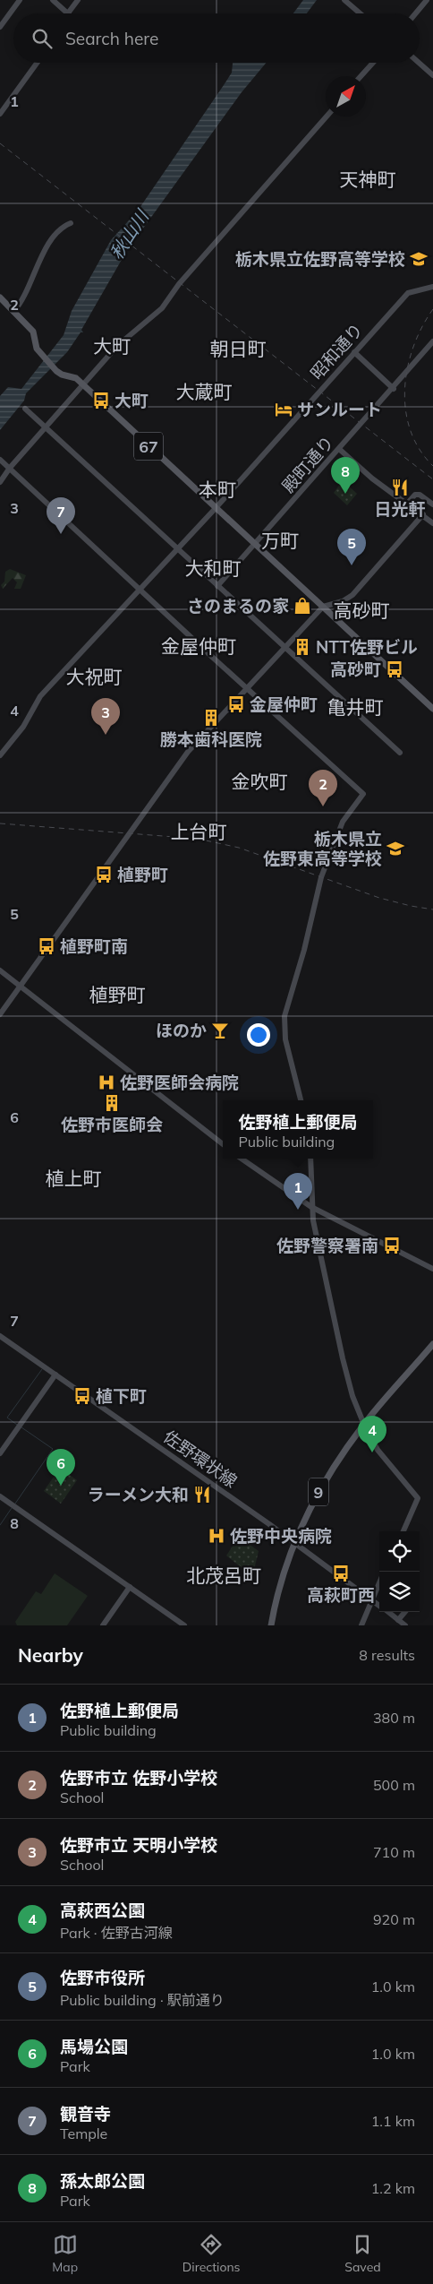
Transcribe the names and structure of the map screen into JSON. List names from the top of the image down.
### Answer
{
  "streets": {
    "main road": ["67", "9"],
    "street": ["昭和通り", "殿町通り", "佐野環状線"]
  },
  "crossings": [
    ["昭和通り", "67"],
    ["67", "殿町通り"],
    ["佐野環状線", "9"]
  ],
  "districts": [
    "天神町",
    "大町",
    "朝日町",
    "大蔵町",
    "本町",
    "万町",
    "大和町",
    "高砂町",
    "金屋仲町",
    "大祝町",
    "亀井町",
    "金吹町",
    "上台町",
    "植野町",
    "植上町",
    "北茂呂町"
  ],
  "water": ["秋山川"],
  "places": {
    "school or university": ["栃木県立佐野高等学校", "栃木県立 佐野東高等学校"],
    "bus stop": [
      "大町",
      "高砂町",
      "金屋仲町",
      "植野町",
      "植野町南",
      "佐野警察署南",
      "植下町",
      "高萩町西"
    ],
    "hotel": ["サンルート"],
    "restaurant": ["日光軒", "ラーメン大和"],
    "shop": ["さのまるの家"],
    "building": ["NTT佐野ビル", "勝本歯科医院", "佐野市医師会"],
    "bar": ["ほのか"],
    "hospital": ["佐野医師会病院", "佐野中央病院"]
  },
  "north": "top right",
  "page": {
    "search": "Search here",
    "pins": [
      "8",
      "7",
      "5",
      "3",
      "2",
      "1",
      "4",
      "6"
    ],
    "popup": ["佐野植上郵便局", "Public building"],
    "heading": ["Nearby", "8 results"],
    "list": [
      {
        "mark": "1",
        "name": "佐野植上郵便局",
        "note": "Public building",
        "value": "380 m"
      },
      {
        "mark": "2",
        "name": "佐野市立 佐野小学校",
        "note": "School",
        "value": "500 m"
      },
      {
        "mark": "3",
        "name": "佐野市立 天明小学校",
        "note": "School",
        "value": "710 m"
      },
      {
        "mark": "4",
        "name": "高萩西公園",
        "note": "Park · 佐野古河線",
        "value": "920 m"
      },
      {
        "mark": "5",
        "name": "佐野市役所",
        "note": "Public building · 駅前通り",
        "value": "1.0 km"
      },
      {
        "mark": "6",
        "name": "馬場公園",
        "note": "Park",
        "value": "1.0 km"
      },
      {
        "mark": "7",
        "name": "観音寺",
        "note": "Temple",
        "value": "1.1 km"
      },
      {
        "mark": "8",
        "name": "孫太郎公園",
        "note": "Park",
        "value": "1.2 km"
      }
    ],
    "nav": ["Map", "Directions", "Saved"]
  },
  "grid": {
    "rows": [
      "1",
      "2",
      "3",
      "4",
      "5",
      "6",
      "7",
      "8"
    ]
  }
}
